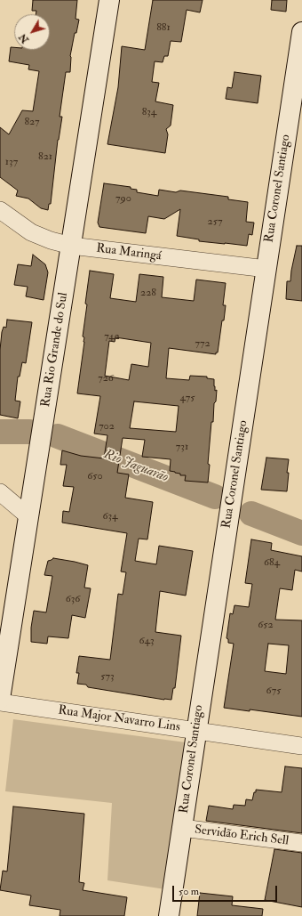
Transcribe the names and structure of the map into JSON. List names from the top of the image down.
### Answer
{
  "streets": {
    "main road": ["Rua Coronel Santiago", "Rua Rio Grande do Sul"],
    "street": ["Rua Maringá", "Rua Major Navarro Lins", "Servidão Erich Sell"]
  },
  "crossings": [
    ["Rua Coronel Santiago", "Rua Maringá"],
    ["Rua Coronel Santiago", "Rua Major Navarro Lins"],
    ["Rua Coronel Santiago", "Servidão Erich Sell"],
    ["Rua Maringá", "Rua Rio Grande do Sul"]
  ],
  "water": ["Rio Jaguarão"],
  "house_numbers": [
    "881",
    "834",
    "827",
    "821",
    "137",
    "790",
    "257",
    "228",
    "742",
    "772",
    "726",
    "475",
    "702",
    "731",
    "650",
    "634",
    "684",
    "636",
    "652",
    "643",
    "573",
    "675"
  ],
  "scale_bar": "50 m",
  "north": "bottom left"
}
